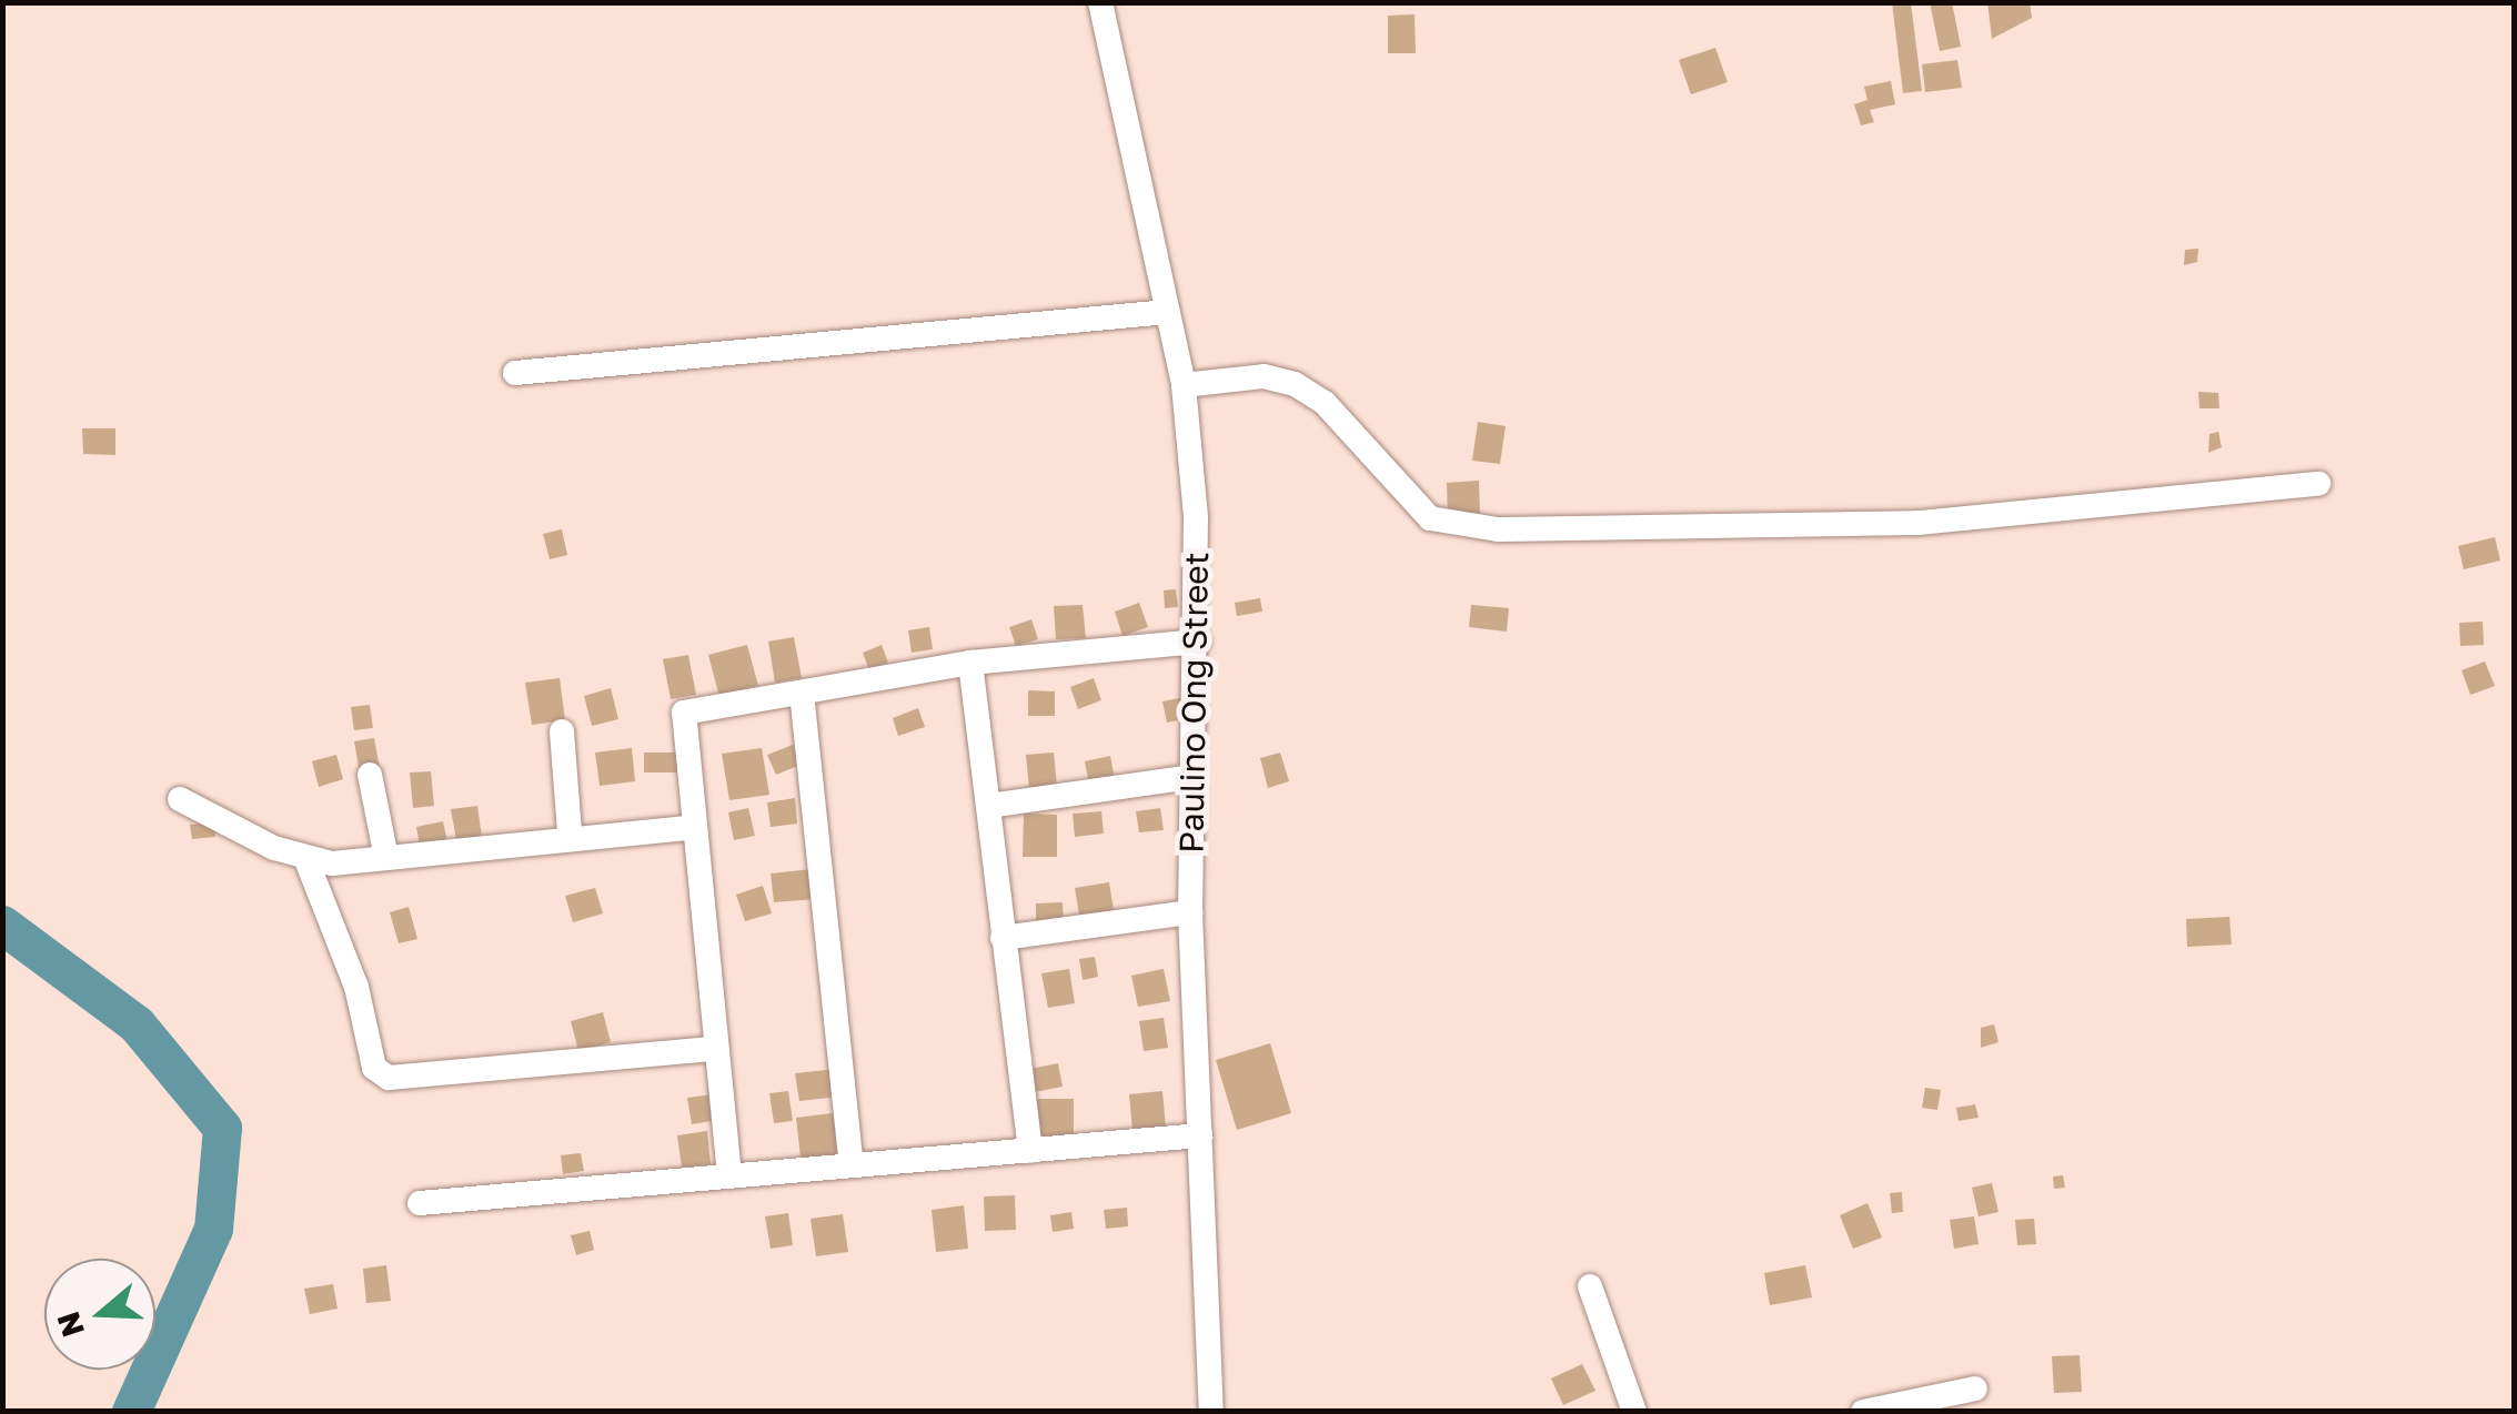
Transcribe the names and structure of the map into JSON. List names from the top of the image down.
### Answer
{
  "streets": {
    "street": ["Paulino Ong Street"]
  },
  "north": "left"
}
